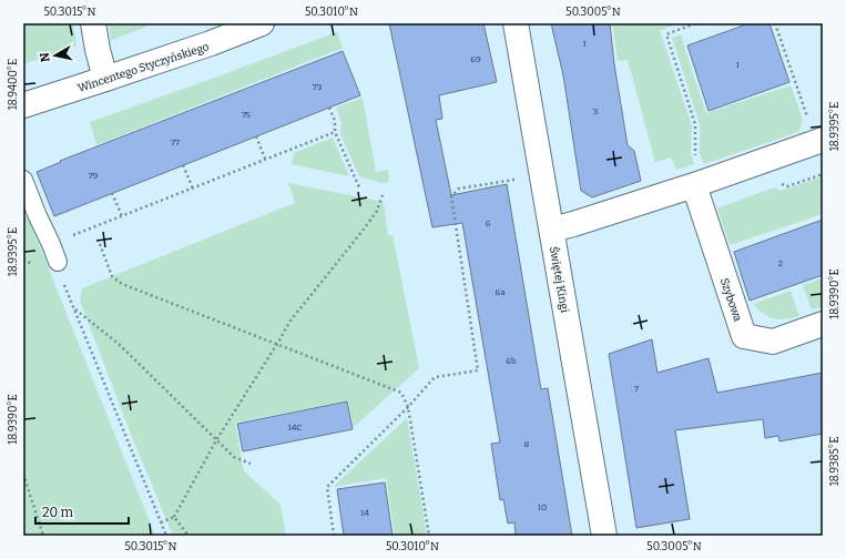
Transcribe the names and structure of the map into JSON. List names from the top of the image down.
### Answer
{
  "streets": {
    "street": ["Wincentego Styczyńskiego", "Świętej Kingi", "Szybowa"]
  },
  "house_numbers": [
    "1",
    "69",
    "1",
    "73",
    "3",
    "75",
    "77",
    "79",
    "6",
    "2",
    "6a",
    "6b",
    "7",
    "14C",
    "8",
    "10",
    "14"
  ],
  "scale_bar": "20 m",
  "north": "left",
  "coordinates": [
    "50.3015°N",
    "50.3010°N",
    "50.3005°N",
    "18.9400°E",
    "18.9395°E",
    "18.9390°E",
    "18.9385°E"
  ]
}
